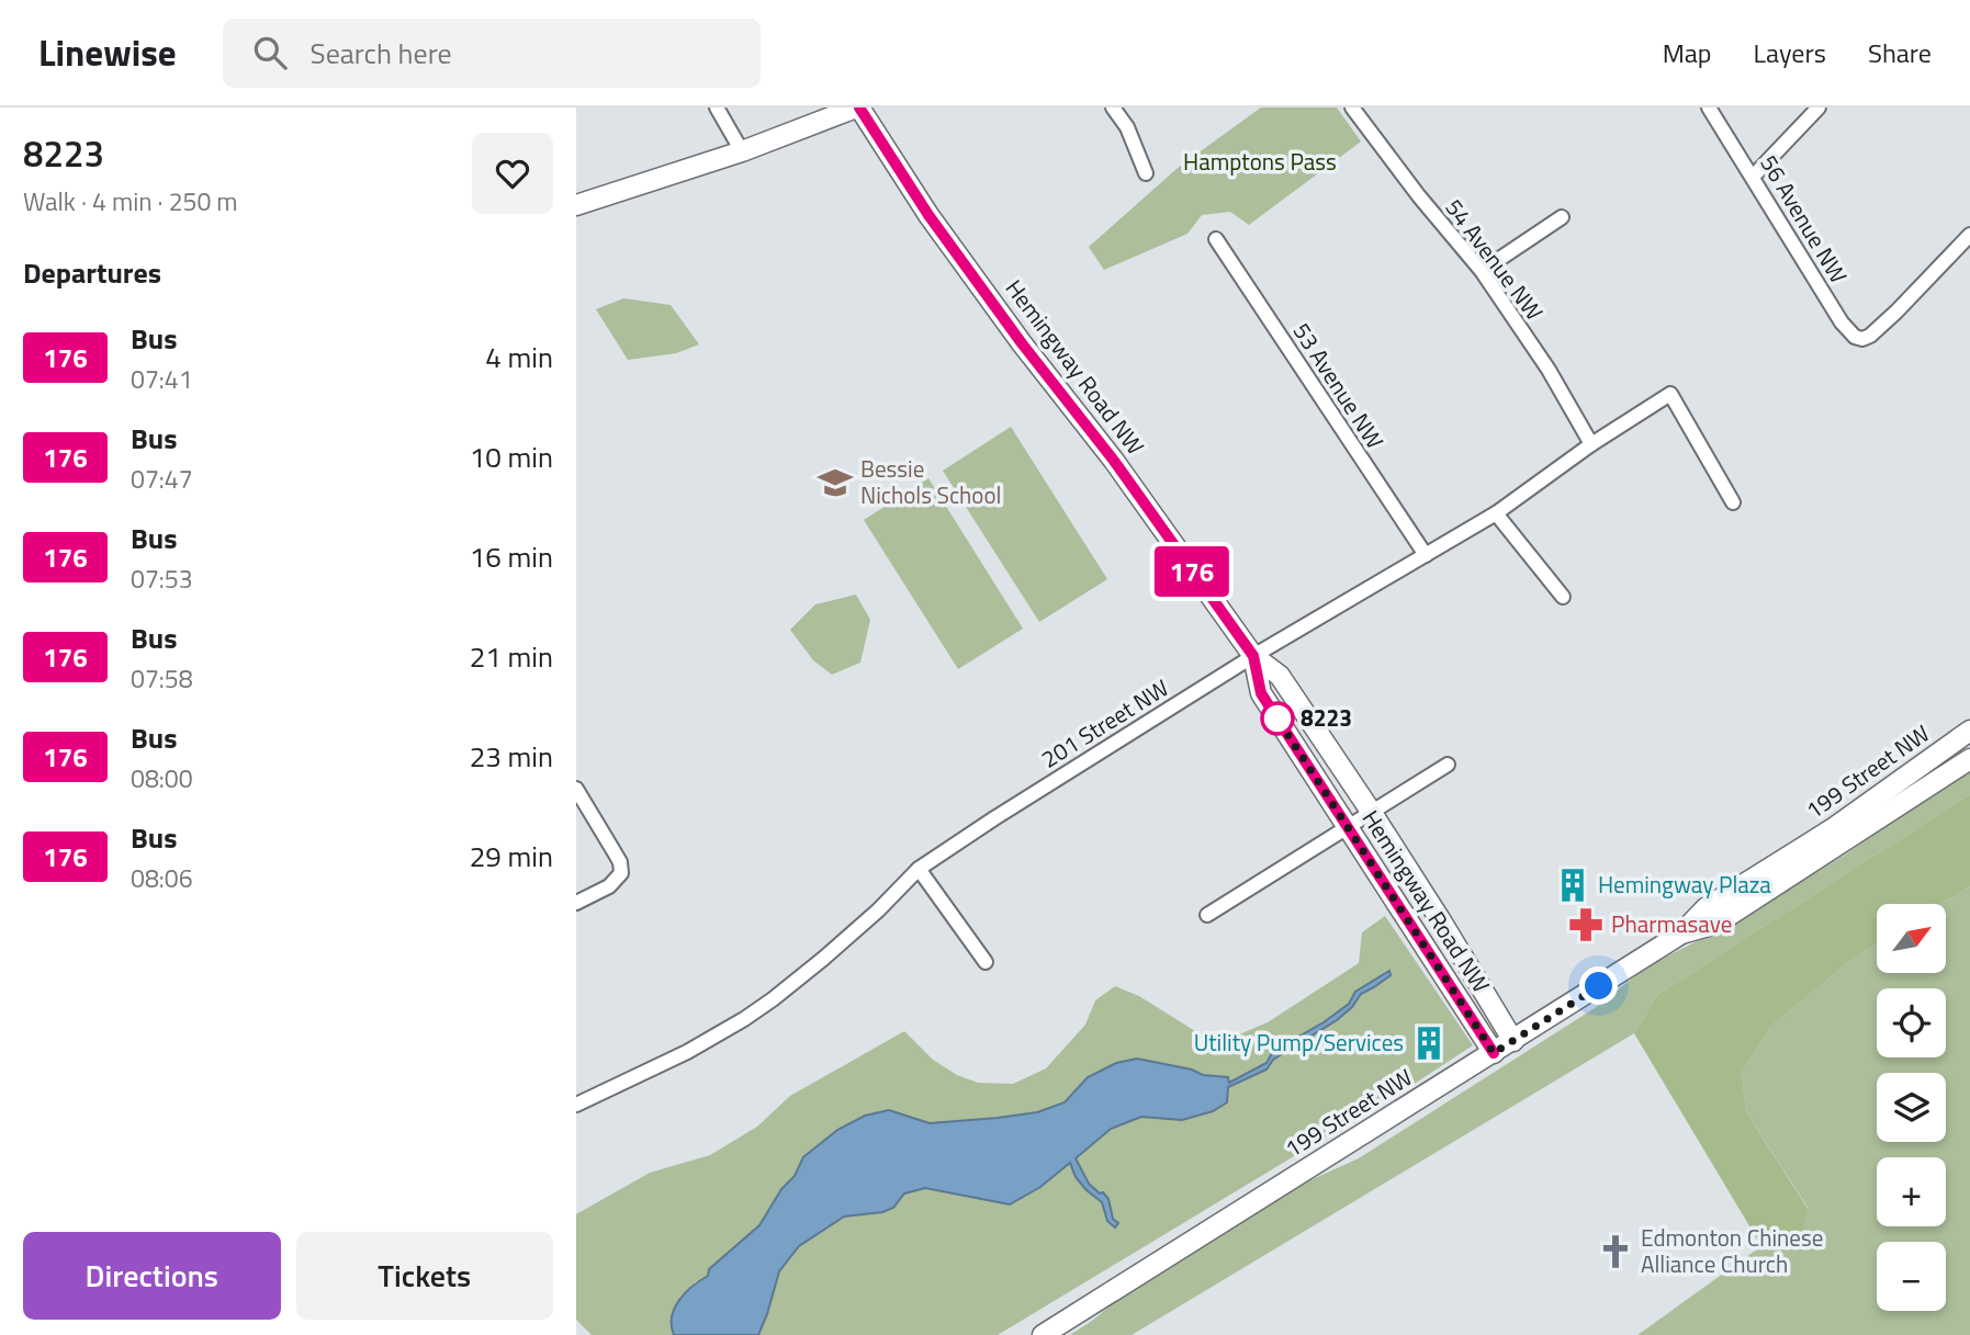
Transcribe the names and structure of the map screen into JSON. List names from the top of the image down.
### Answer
{
  "streets": {
    "street": [
      "56 Avenue NW",
      "54 Avenue NW",
      "Hemingway Road NW",
      "53 Avenue NW",
      "201 Street NW",
      "199 Street NW"
    ]
  },
  "crossings": [
    ["54 Avenue NW", "201 Street NW"],
    ["Hemingway Road NW", "201 Street NW"],
    ["Hemingway Road NW", "199 Street NW"],
    ["53 Avenue NW", "201 Street NW"]
  ],
  "parks": ["Hamptons Pass"],
  "places": {
    "school or university": ["Bessie Nichols School"],
    "other": ["8223"],
    "building": ["Hemingway Plaza", "Utility Pump/Services"],
    "pharmacy": ["Pharmasave"],
    "church": ["Edmonton Chinese Alliance Church"]
  },
  "lines": ["bus line 176"],
  "north": "top right",
  "page": {
    "header": "Linewise",
    "search": "Search here",
    "nav": ["Map", "Layers", "Share"],
    "heading": [
      ["8223", "Walk · 4 min · 250 m"],
      "Departures"
    ],
    "on_map": "176",
    "list": [
      {
        "mark": "176",
        "name": "Bus",
        "note": "07:41",
        "value": "4 min"
      },
      {
        "mark": "176",
        "name": "Bus",
        "note": "07:47",
        "value": "10 min"
      },
      {
        "mark": "176",
        "name": "Bus",
        "note": "07:53",
        "value": "16 min"
      },
      {
        "mark": "176",
        "name": "Bus",
        "note": "07:58",
        "value": "21 min"
      },
      {
        "mark": "176",
        "name": "Bus",
        "note": "08:00",
        "value": "23 min"
      },
      {
        "mark": "176",
        "name": "Bus",
        "note": "08:06",
        "value": "29 min"
      }
    ],
    "map_buttons": ["+", "−"],
    "buttons": ["Directions", "Tickets"]
  }
}
